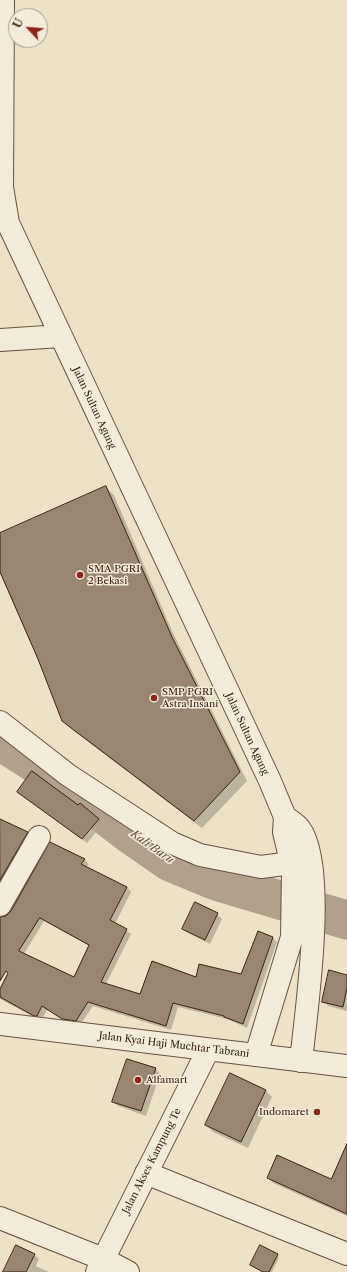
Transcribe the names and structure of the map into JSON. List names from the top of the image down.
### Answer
{
  "streets": {
    "street": ["Jalan Sultan Agung", "Jalan Kyai Haji Muchtar Tabrani", "Jalan Akses Kampung Te"]
  },
  "crossings": [
    ["Jalan Kyai Haji Muchtar Tabrani", "Jalan Akses Kampung Te"]
  ],
  "water": ["Kali Baru"],
  "places": [
    "SMA PGRI 2 Bekasi",
    "SMP PGRI Astra Insani",
    "Alfamart",
    "Indomaret"
  ],
  "north": "top left"
}
